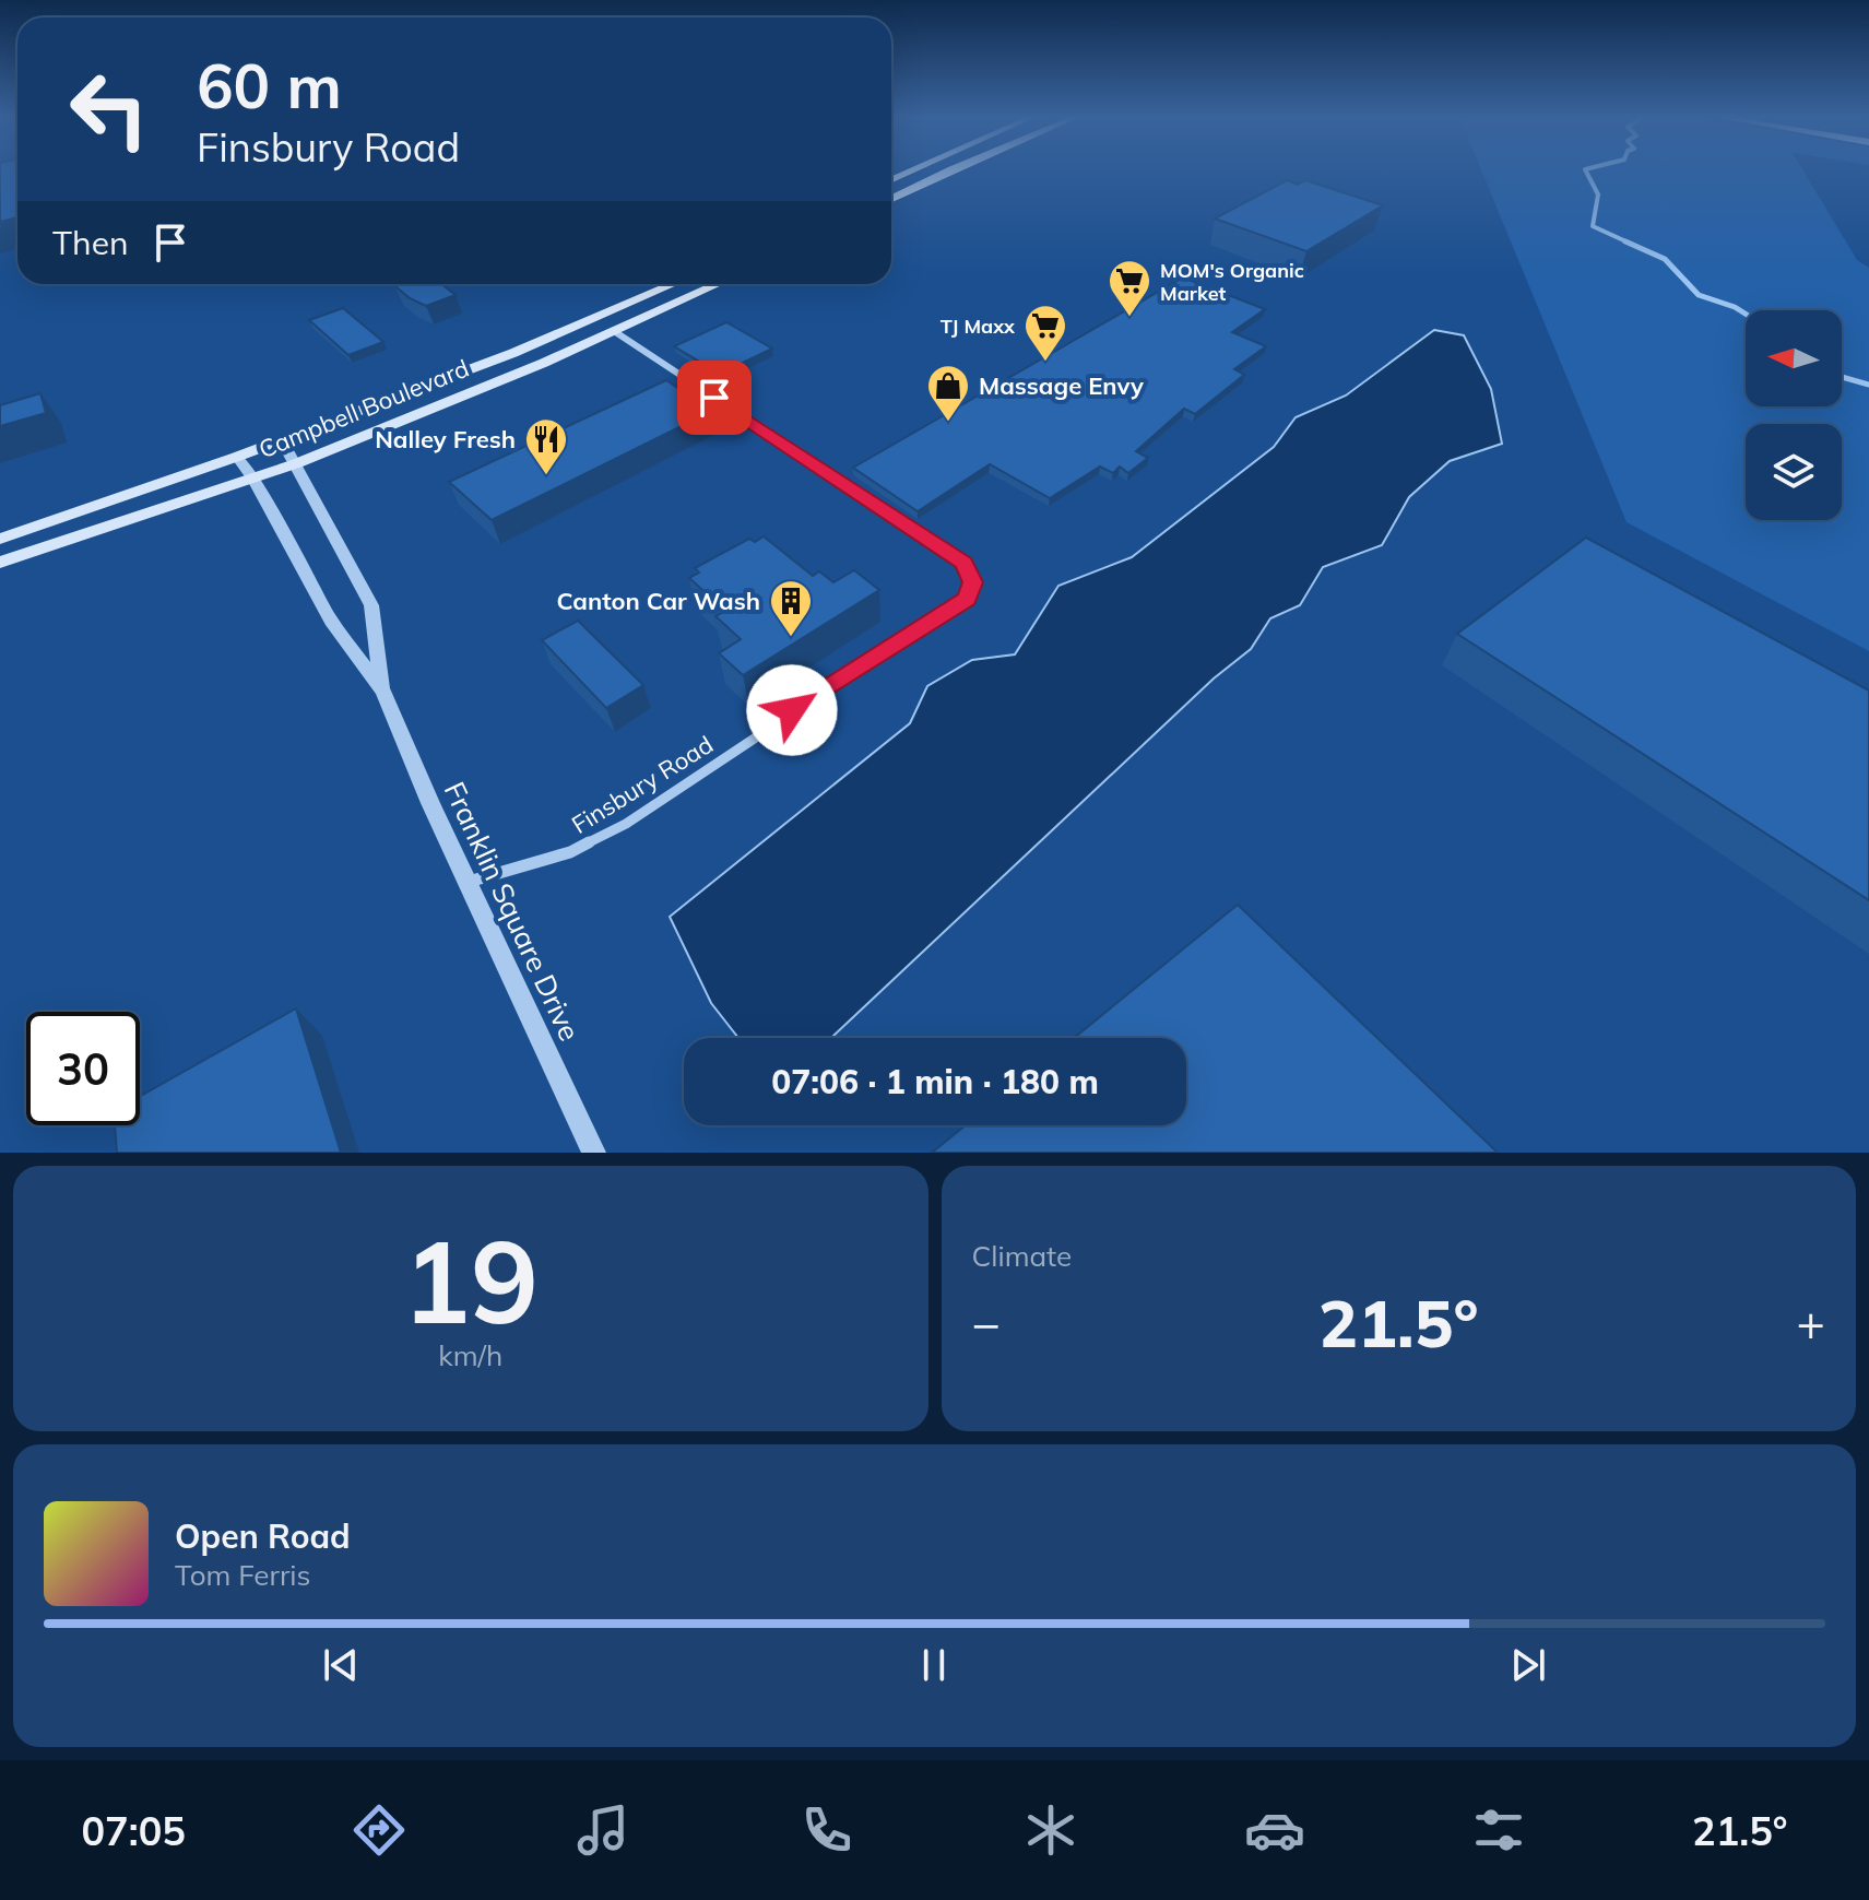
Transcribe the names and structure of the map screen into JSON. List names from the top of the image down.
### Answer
{
  "streets": {
    "main road": ["Campbell Boulevard"],
    "street": ["Finsbury Road", "Franklin Square Drive"]
  },
  "crossings": [
    ["Campbell Boulevard", "Finsbury Road"],
    ["Campbell Boulevard", "Franklin Square Drive"],
    ["Finsbury Road", "Franklin Square Drive"]
  ],
  "places": {
    "supermarket": ["MOM's Organic Market", "TJ Maxx"],
    "shop": ["Massage Envy"],
    "restaurant": ["Nalley Fresh"],
    "building": ["Canton Car Wash"]
  },
  "north": "left",
  "page": {
    "turn": ["60 m", "Finsbury Road"],
    "then": "Then",
    "limit": "30",
    "trip": "07:06 · 1 min · 180 m",
    "tile": [
      ["19", "km/h"],
      "Climate"
    ],
    "heat": ["−", "21.5°", "+"],
    "song": ["Open Road", "Tom Ferris"],
    "tabs": ["07:05", "21.5°"]
  }
}
